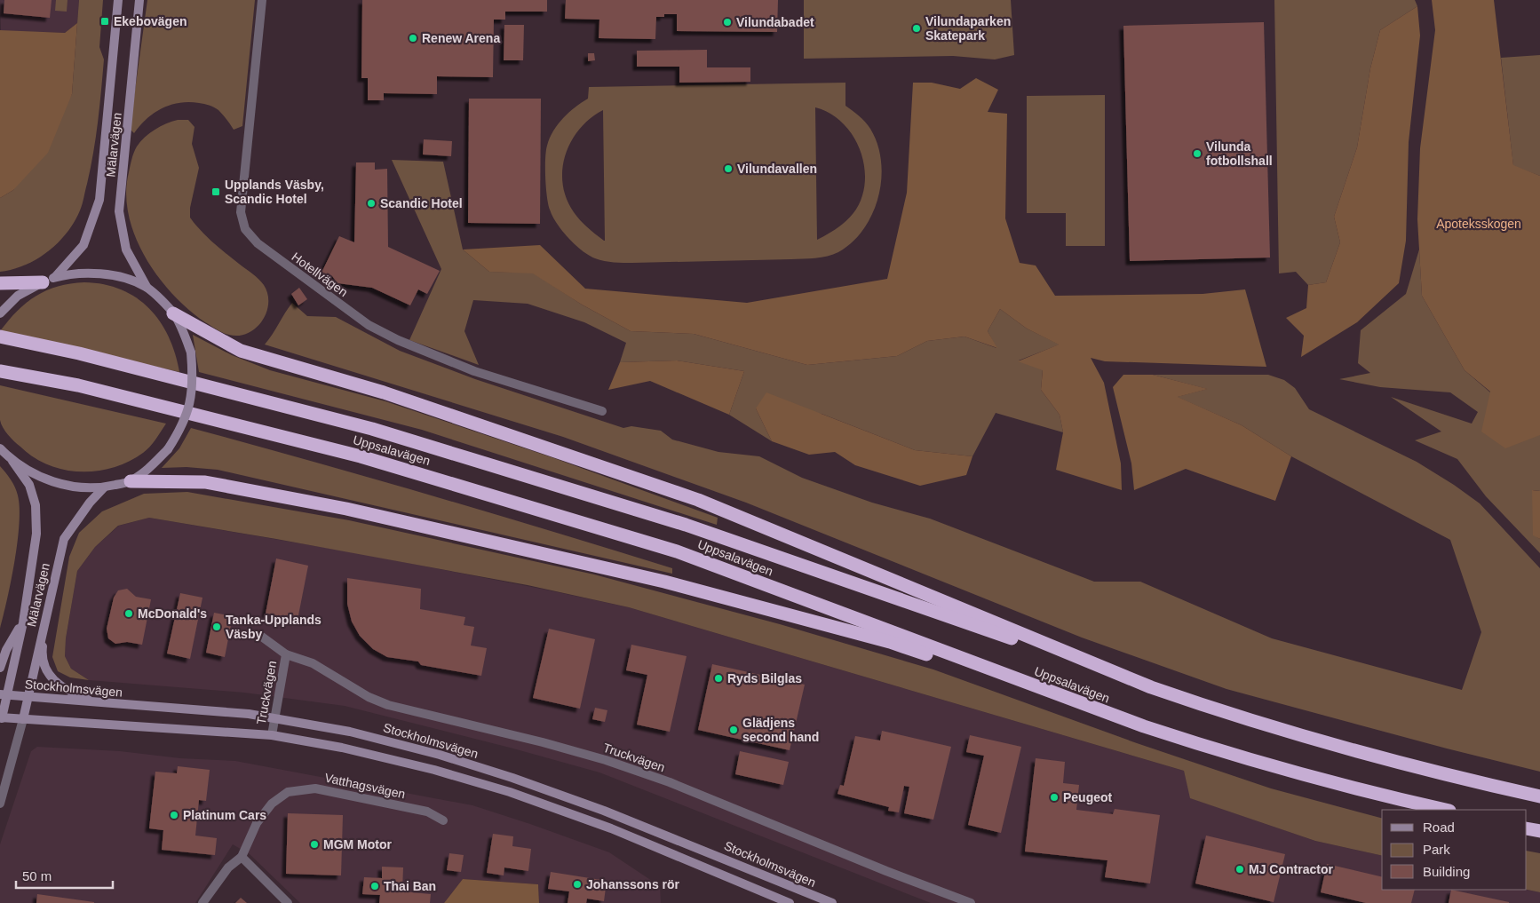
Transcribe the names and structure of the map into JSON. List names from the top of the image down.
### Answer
{
  "streets": {
    "highway": ["Uppsalavägen"],
    "main road": ["Mälarvägen", "Stockholmsvägen"],
    "street": ["Hotellvägen", "Truckvägen", "Vatthagsvägen"]
  },
  "crossings": [
    ["Mälarvägen", "Stockholmsvägen"],
    ["Stockholmsvägen", "Truckvägen"]
  ],
  "parks": ["Apoteksskogen"],
  "places": {
    "transit": ["Ekebovägen", "Upplands Väsby, Scandic Hotel"],
    "other": [
      "Vilundabadet",
      "Vilundaparken Skatepark",
      "Renew Arena",
      "Vilunda fotbollshall",
      "Vilundavallen",
      "Scandic Hotel",
      "McDonald's",
      "Tanka-Upplands Väsby",
      "Ryds Bilglas",
      "Glädjens second hand",
      "Peugeot",
      "Platinum Cars",
      "MGM Motor",
      "MJ Contractor",
      "Johanssons rör",
      "Thai Ban"
    ]
  },
  "legend": ["Road", "Park", "Building"],
  "scale_bar": "50 m"
}
